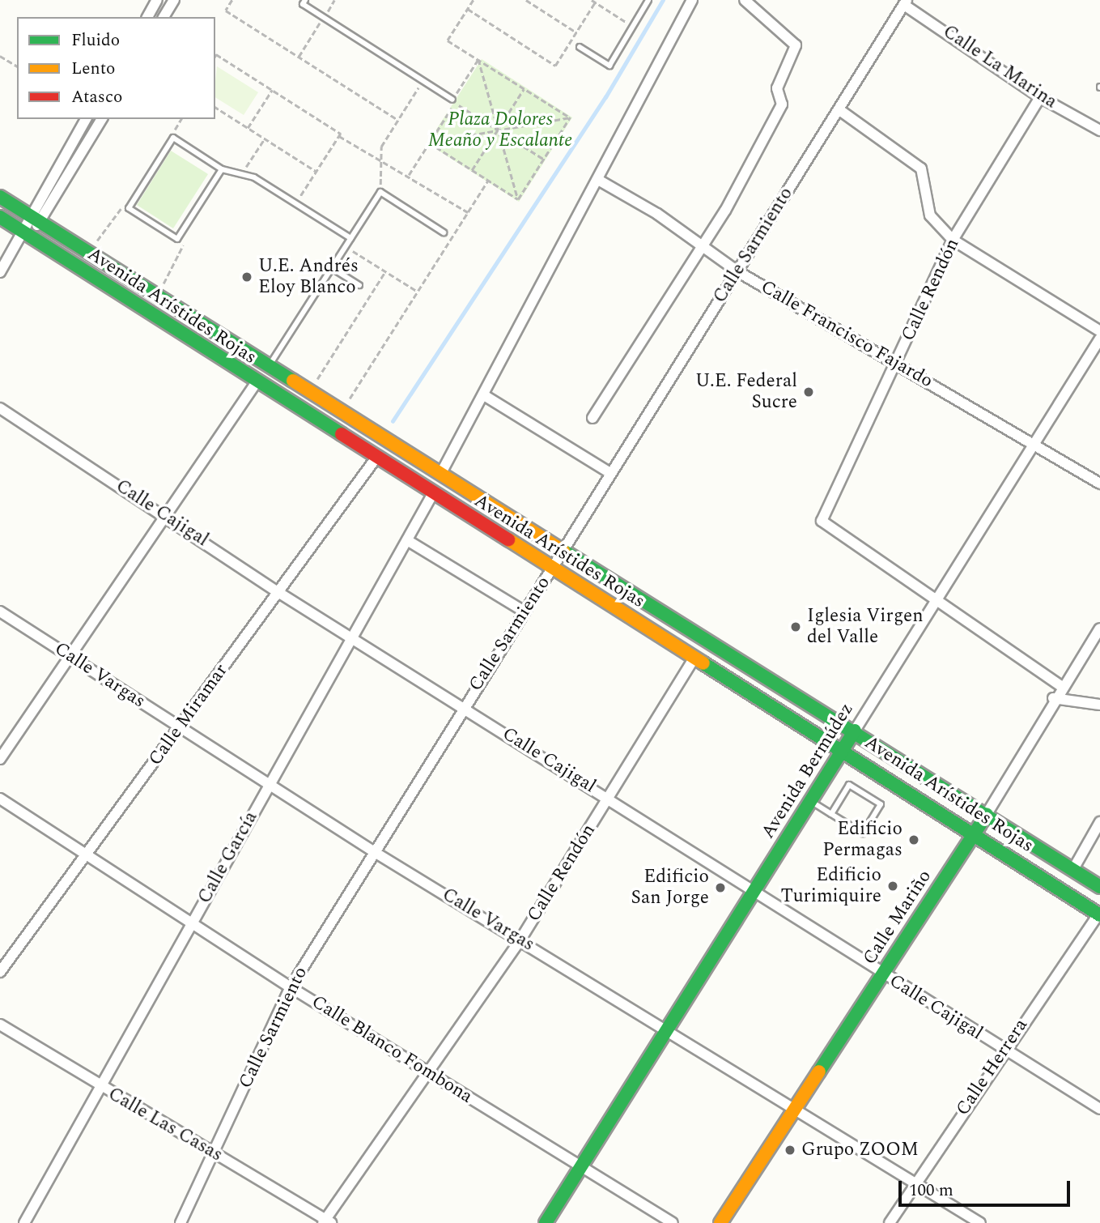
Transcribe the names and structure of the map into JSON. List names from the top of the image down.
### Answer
{
  "streets": {
    "main road": ["Avenida Arístides Rojas", "Avenida Bermúdez", "Calle Mariño"],
    "street": [
      "Calle La Marina",
      "Calle Sarmiento",
      "Calle Rendón",
      "Calle Francisco Fajardo",
      "Calle Cajigal",
      "Calle Vargas",
      "Calle Miramar",
      "Calle García",
      "Calle Blanco Fombona",
      "Calle Herrera",
      "Calle Las Casas"
    ]
  },
  "crossings": [
    ["Calle La Marina", "Calle Sarmiento"],
    ["Calle La Marina", "Calle Rendón"],
    ["Calle Sarmiento", "Avenida Arístides Rojas"],
    ["Calle Sarmiento", "Calle Francisco Fajardo"],
    ["Calle Sarmiento", "Calle Cajigal"],
    ["Calle Sarmiento", "Calle Vargas"],
    ["Calle Sarmiento", "Calle Blanco Fombona"],
    ["Calle Sarmiento", "Calle Las Casas"],
    ["Calle Rendón", "Avenida Arístides Rojas"],
    ["Calle Rendón", "Calle Francisco Fajardo"],
    ["Calle Rendón", "Calle Cajigal"],
    ["Calle Rendón", "Calle Vargas"],
    ["Calle Rendón", "Avenida Bermúdez"],
    ["Calle Rendón", "Calle Blanco Fombona"],
    ["Calle Rendón", "Calle Las Casas"],
    ["Avenida Arístides Rojas", "Calle Miramar"],
    ["Avenida Arístides Rojas", "Avenida Bermúdez"],
    ["Avenida Arístides Rojas", "Calle García"],
    ["Avenida Arístides Rojas", "Calle Mariño"],
    ["Avenida Arístides Rojas", "Calle Herrera"],
    ["Calle Francisco Fajardo", "Avenida Bermúdez"],
    ["Calle Cajigal", "Calle Miramar"],
    ["Calle Cajigal", "Avenida Bermúdez"],
    ["Calle Cajigal", "Calle García"],
    ["Calle Cajigal", "Calle Mariño"],
    ["Calle Cajigal", "Calle Herrera"],
    ["Calle Vargas", "Calle Miramar"],
    ["Calle Vargas", "Avenida Bermúdez"],
    ["Calle Vargas", "Calle García"],
    ["Calle Vargas", "Calle Mariño"],
    ["Calle Vargas", "Calle Herrera"],
    ["Calle Miramar", "Calle Blanco Fombona"],
    ["Avenida Bermúdez", "Calle Blanco Fombona"],
    ["Calle García", "Calle Blanco Fombona"],
    ["Calle García", "Calle Las Casas"]
  ],
  "parks": ["Plaza Dolores Meaño y Escalante"],
  "places": [
    "U.E. Andrés Eloy Blanco",
    "U.E. Federal Sucre",
    "Iglesia Virgen del Valle",
    "Edificio Permagas",
    "Edificio Turimiquire",
    "Edificio San Jorge",
    "Grupo ZOOM"
  ],
  "legend": ["Fluido", "Lento", "Atasco"],
  "scale_bar": "100 m"
}
